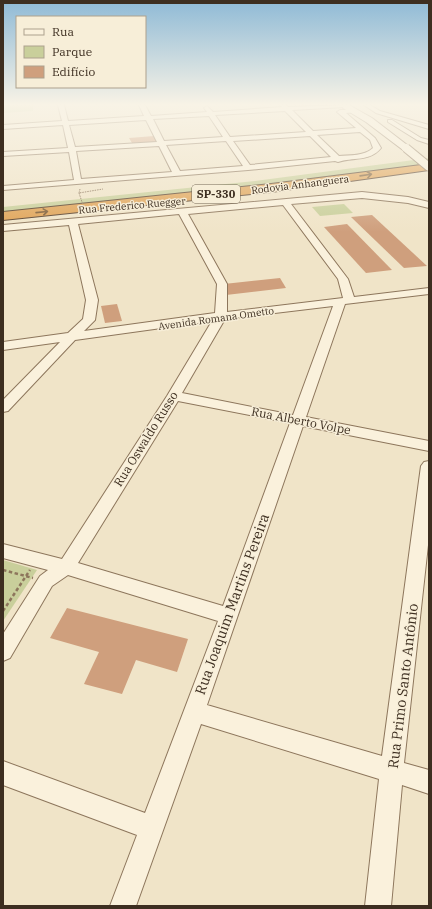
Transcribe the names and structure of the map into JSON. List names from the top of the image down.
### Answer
{
  "streets": {
    "highway": ["Rodovia Anhanguera", "SP-330"],
    "street": [
      "Rua Frederico Ruegger",
      "Avenida Romana Ometto",
      "Rua Alberto Volpe",
      "Rua Oswaldo Russo",
      "Rua Joaquim Martins Pereira",
      "Rua Primo Santo Antônio"
    ]
  },
  "crossings": [
    ["Rua Frederico Ruegger", "Rua Oswaldo Russo"],
    ["Avenida Romana Ometto", "Rua Oswaldo Russo"],
    ["Avenida Romana Ometto", "Rua Joaquim Martins Pereira"],
    ["Rua Alberto Volpe", "Rua Oswaldo Russo"],
    ["Rua Alberto Volpe", "Rua Joaquim Martins Pereira"]
  ],
  "legend": ["Rua", "Parque", "Edifício"]
}
